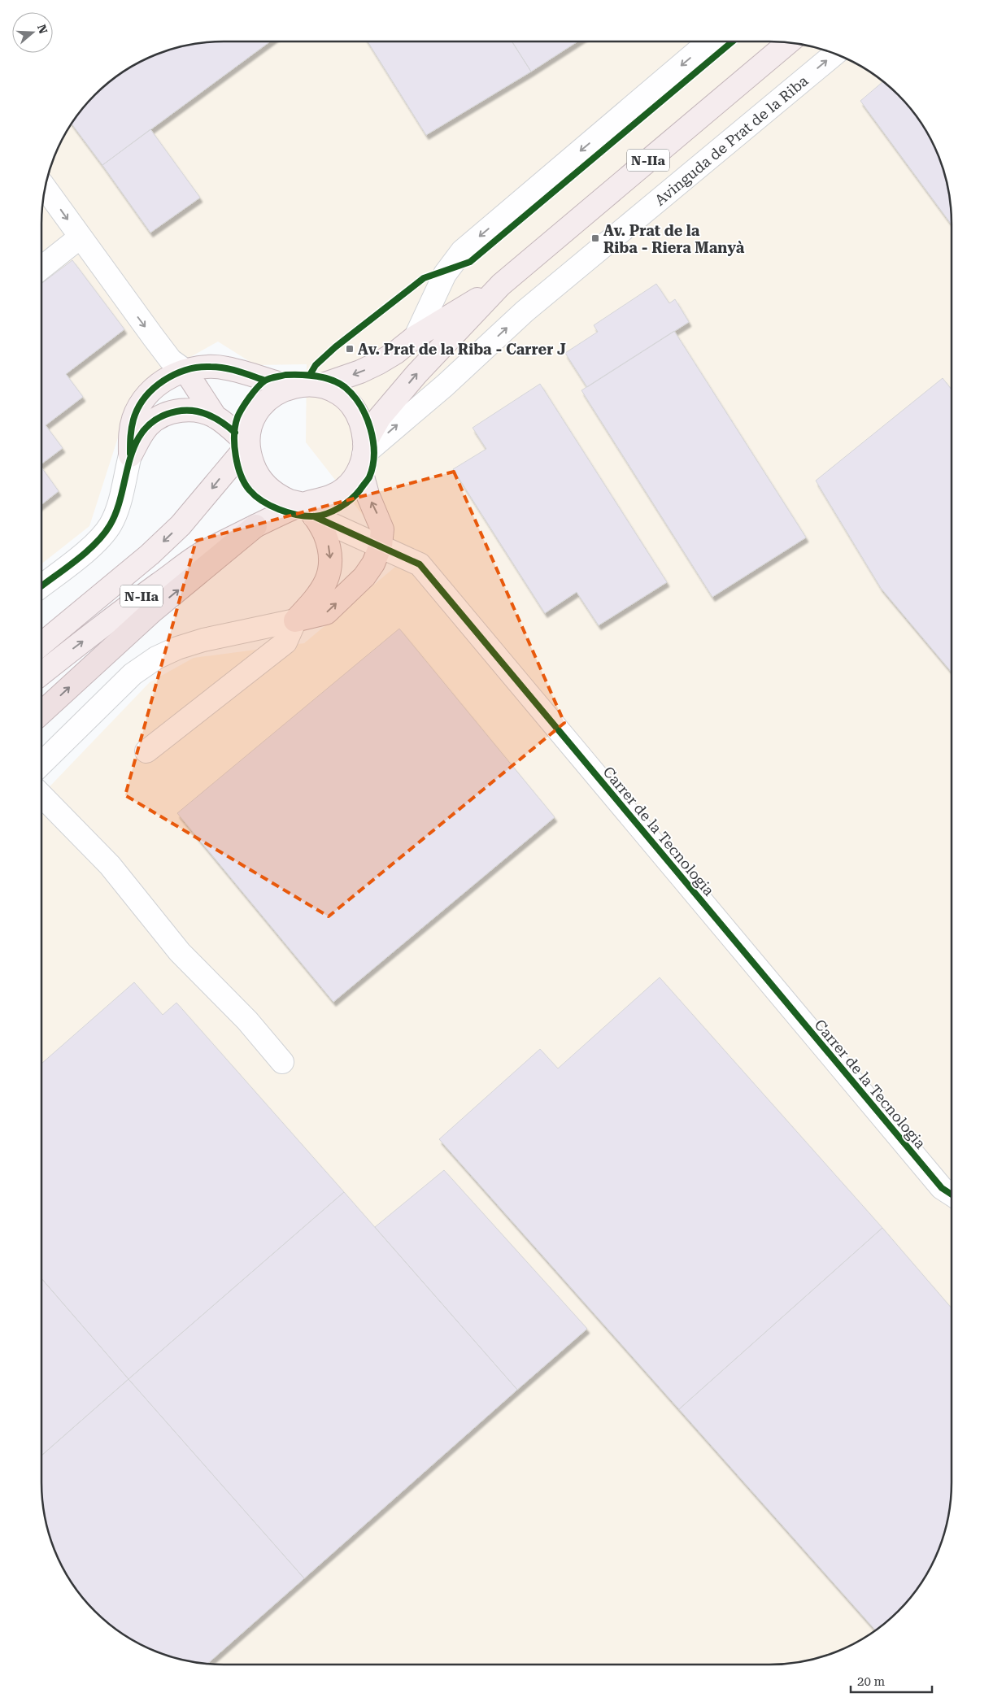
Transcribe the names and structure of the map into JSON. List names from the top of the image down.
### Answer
{
  "streets": {
    "main road": ["N-IIa"],
    "street": ["Avinguda de Prat de la Riba", "Carrer de la Tecnologia"]
  },
  "crossings": [
    ["Avinguda de Prat de la Riba", "N-IIa"],
    ["Avinguda de Prat de la Riba", "Carrer de la Tecnologia"],
    ["N-IIa", "Carrer de la Tecnologia"]
  ],
  "places": {
    "transit": ["Av. Prat de la Riba - Riera Manyà", "Av. Prat de la Riba - Carrer J"]
  },
  "scale_bar": "20 m",
  "north": "right"
}
